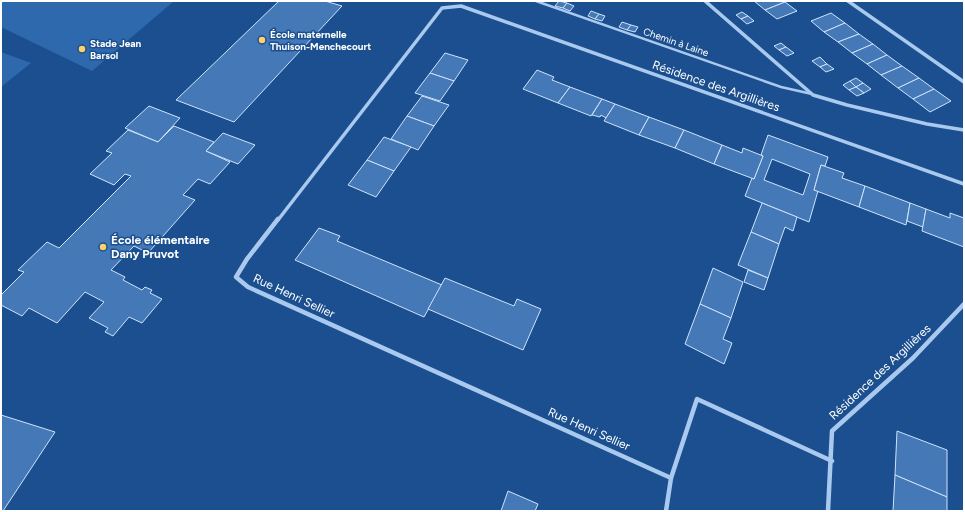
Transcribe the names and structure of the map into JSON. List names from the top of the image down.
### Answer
{
  "streets": {
    "street": ["Résidence des Argillières", "Rue Henri Sellier"],
    "lane": ["Chemin à Laine"]
  },
  "crossings": [
    ["Résidence des Argillières", "Rue Henri Sellier"]
  ],
  "places": ["École maternelle Thuison-Menchecourt", "Stade Jean Barsol", "École élémentaire Dany Pruvot"]
}
